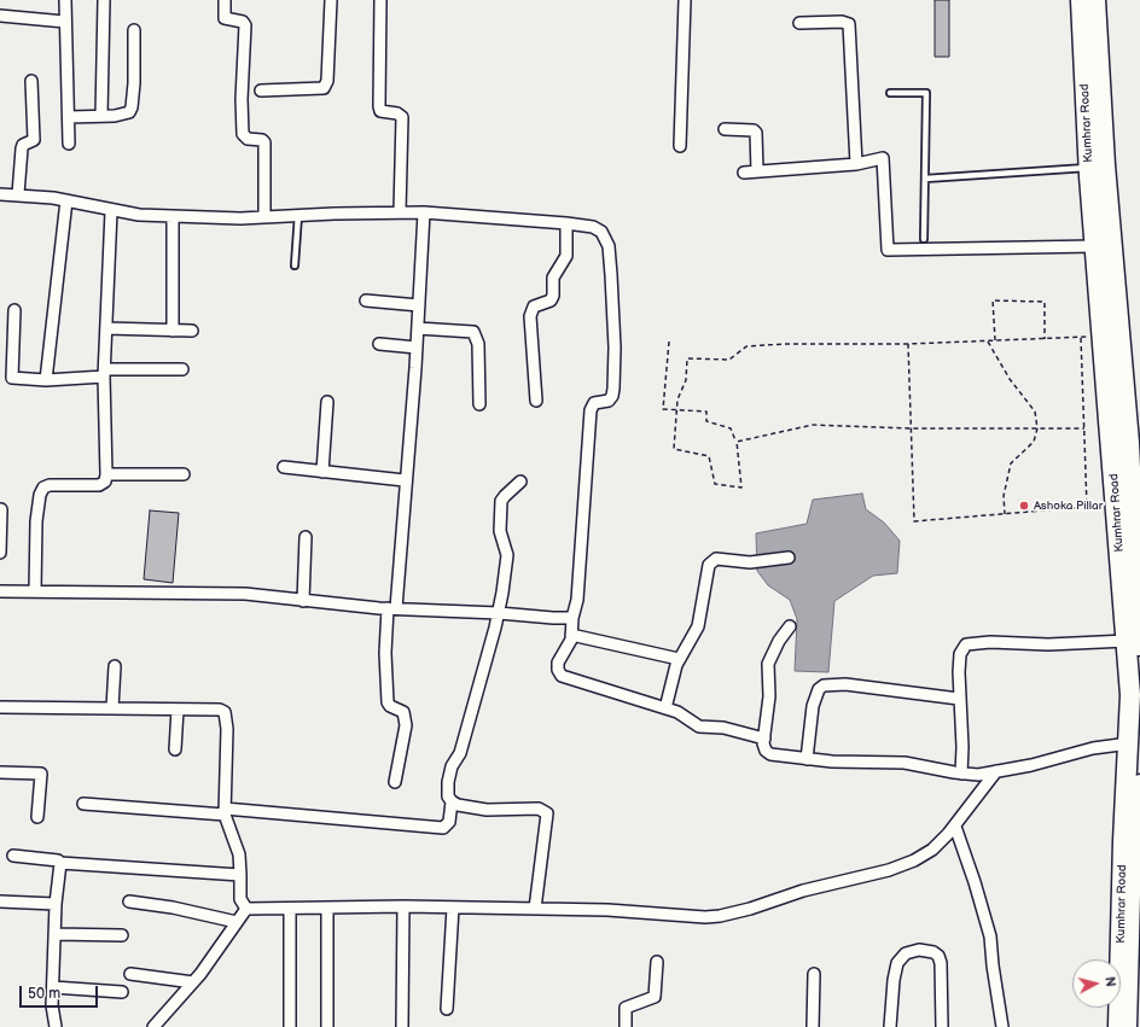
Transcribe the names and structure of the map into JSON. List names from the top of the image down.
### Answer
{
  "streets": {
    "highway": ["Kumhrar Road"]
  },
  "places": ["Ashoka Pillar"],
  "scale_bar": "50 m",
  "north": "right"
}
